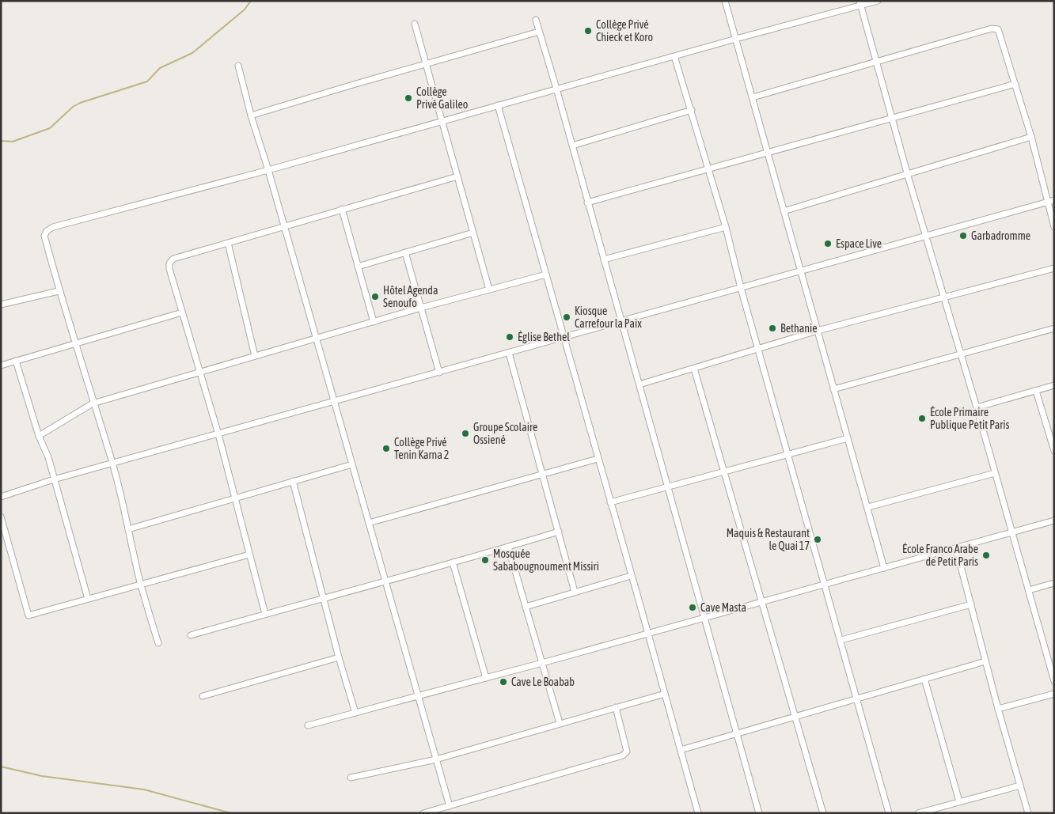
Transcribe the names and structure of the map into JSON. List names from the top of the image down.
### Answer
{
  "places": [
    "Collège Privé Chieck et Koro",
    "Collège Privé Galileo",
    "Garbadromme",
    "Espace Live",
    "Hôtel Agenda Senoufo",
    "Kiosque Carrefour la Paix",
    "Bethanie",
    "Église Bethel",
    "École Primaire Publique Petit Paris",
    "Groupe Scolaire Ossiené",
    "Collège Privé Tenin Karna 2",
    "Maquis & Restaurant le Quai 17",
    "École Franco Arabe de Petit Paris",
    "Mosquée Sababougnoument Missiri",
    "Cave Masta",
    "Cave Le Boabab"
  ]
}
